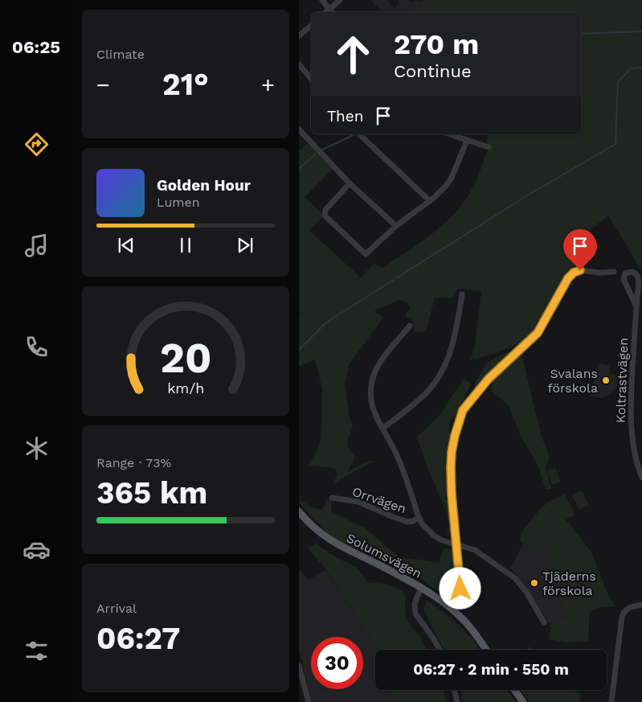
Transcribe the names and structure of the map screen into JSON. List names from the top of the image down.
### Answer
{
  "streets": {
    "main road": ["Solumsvägen"],
    "street": ["Koltrastvägen", "Orrvägen"]
  },
  "places": ["Svalans förskola", "Tjäderns förskola"],
  "page": {
    "tabs": "06:25",
    "tile": [
      "Climate",
      ["Range · 73%", "365 km"],
      ["Arrival", "06:27"]
    ],
    "turn": ["270 m", "Continue"],
    "heat": ["−", "21°", "+"],
    "then": "Then",
    "song": ["Golden Hour", "Lumen"],
    "limit": "30",
    "trip": "06:27 · 2 min · 550 m",
    "gauge": ["20", "km/h"]
  }
}
